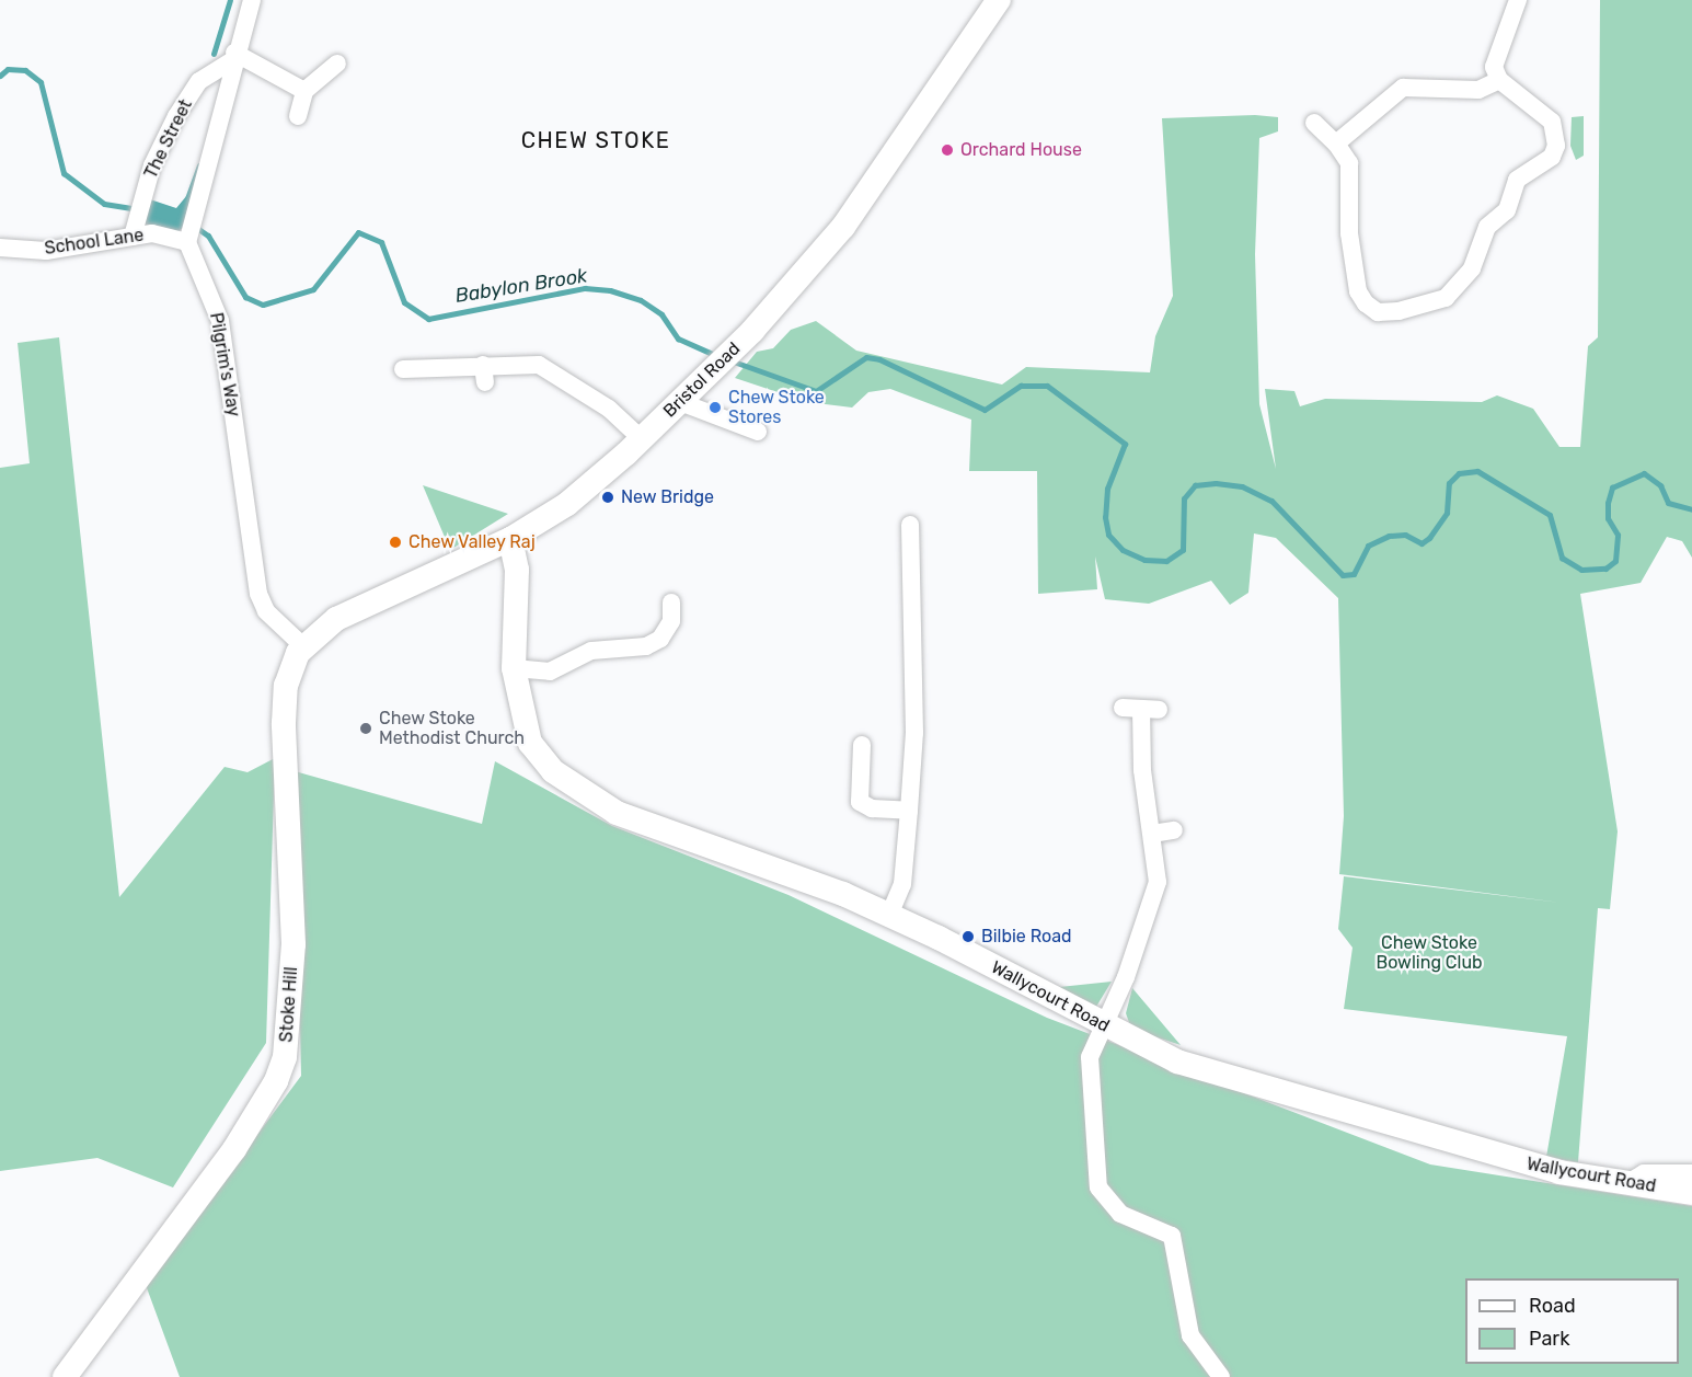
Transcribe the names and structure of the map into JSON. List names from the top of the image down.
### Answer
{
  "streets": {
    "main road": ["Bristol Road", "Wallycourt Road", "Stoke Hill"],
    "street": ["The Street", "School Lane", "Pilgrim's Way"]
  },
  "crossings": [
    ["The Street", "School Lane"],
    ["School Lane", "Pilgrim's Way"],
    ["Pilgrim's Way", "Bristol Road"],
    ["Pilgrim's Way", "Stoke Hill"],
    ["Bristol Road", "Wallycourt Road"],
    ["Bristol Road", "Stoke Hill"]
  ],
  "districts": ["CHEW STOKE"],
  "water": ["Babylon Brook"],
  "parks": ["Chew Stoke Bowling Club"],
  "places": [
    "Orchard House",
    "Chew Stoke Stores",
    "New Bridge",
    "Chew Valley Raj",
    "Chew Stoke Methodist Church",
    "Bilbie Road"
  ],
  "legend": ["Road", "Park"]
}
